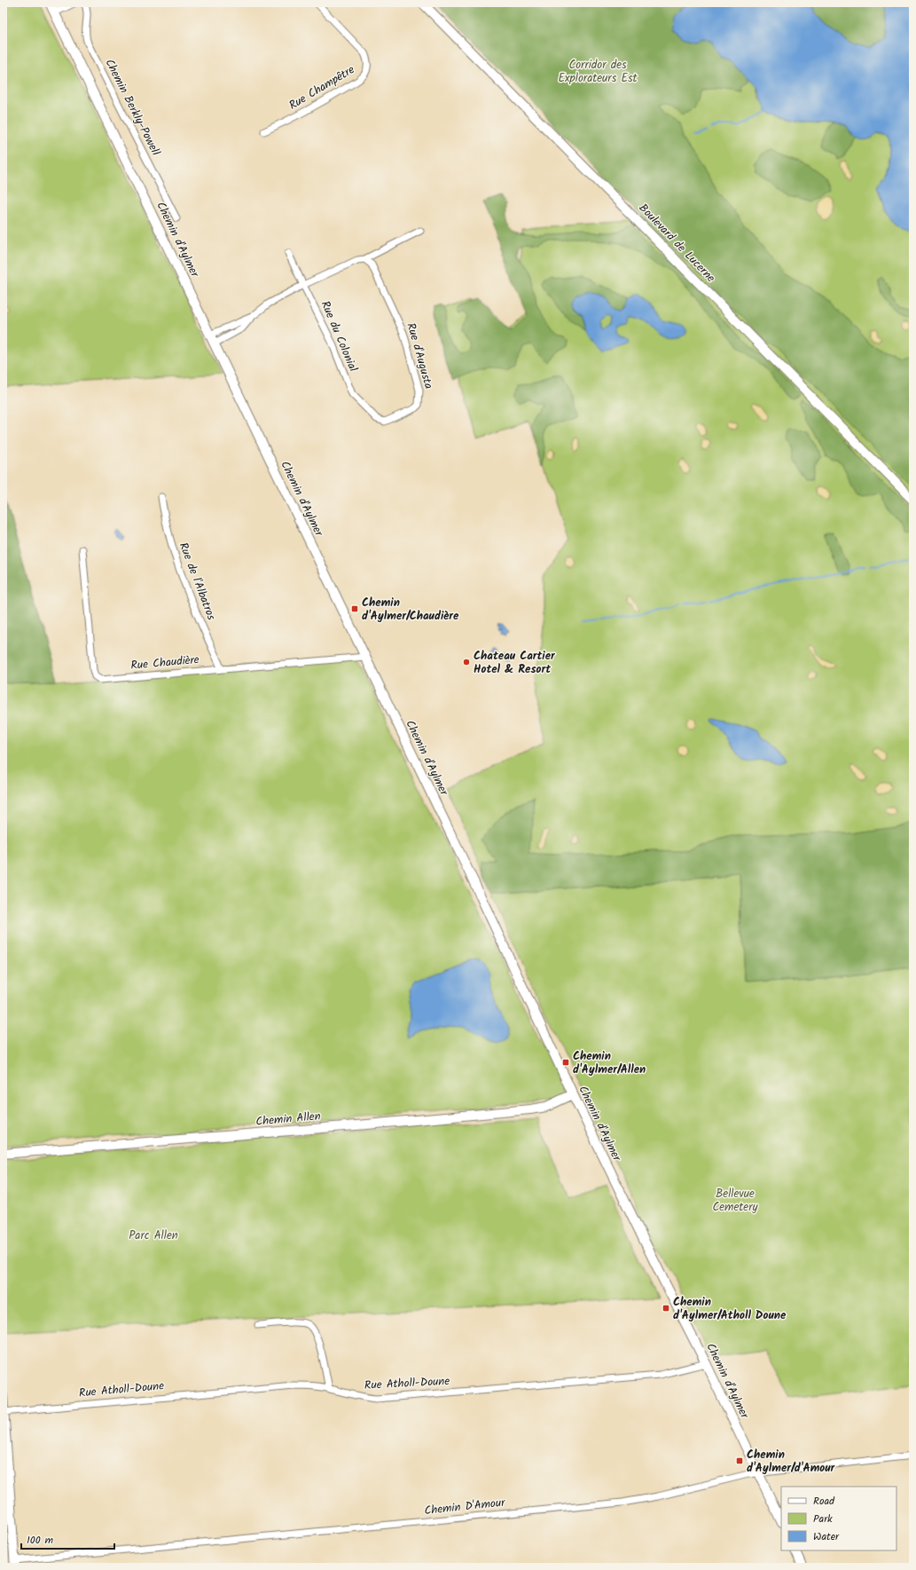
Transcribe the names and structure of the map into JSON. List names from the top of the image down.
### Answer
{
  "streets": {
    "main road": ["Chemin d'Aylmer", "Boulevard de Lucerne", "Chemin Allen"],
    "street": [
      "Rue Champêtre",
      "Chemin Berkly-Powell",
      "Rue du Colonial",
      "Rue d'Augusta",
      "Rue de l'Albatros",
      "Rue Chaudière",
      "Rue Atholl-Doune",
      "Chemin D'Amour"
    ]
  },
  "crossings": [
    ["Chemin d'Aylmer", "Rue Chaudière"],
    ["Chemin d'Aylmer", "Chemin Allen"],
    ["Chemin d'Aylmer", "Rue Atholl-Doune"],
    ["Chemin d'Aylmer", "Chemin D'Amour"],
    ["Rue du Colonial", "Rue d'Augusta"],
    ["Rue de l'Albatros", "Rue Chaudière"]
  ],
  "parks": ["Corridor des Explorateurs Est", "Bellevue Cemetery", "Parc Allen"],
  "places": {
    "transit": [
      "Chemin d'Aylmer/Chaudière",
      "Chemin d'Aylmer/Allen",
      "Chemin d'Aylmer/Atholl Doune",
      "Chemin d'Aylmer/d'Amour"
    ],
    "other": ["Chateau Cartier Hotel & Resort"]
  },
  "legend": ["Road", "Park", "Water"],
  "scale_bar": "100 m"
}
